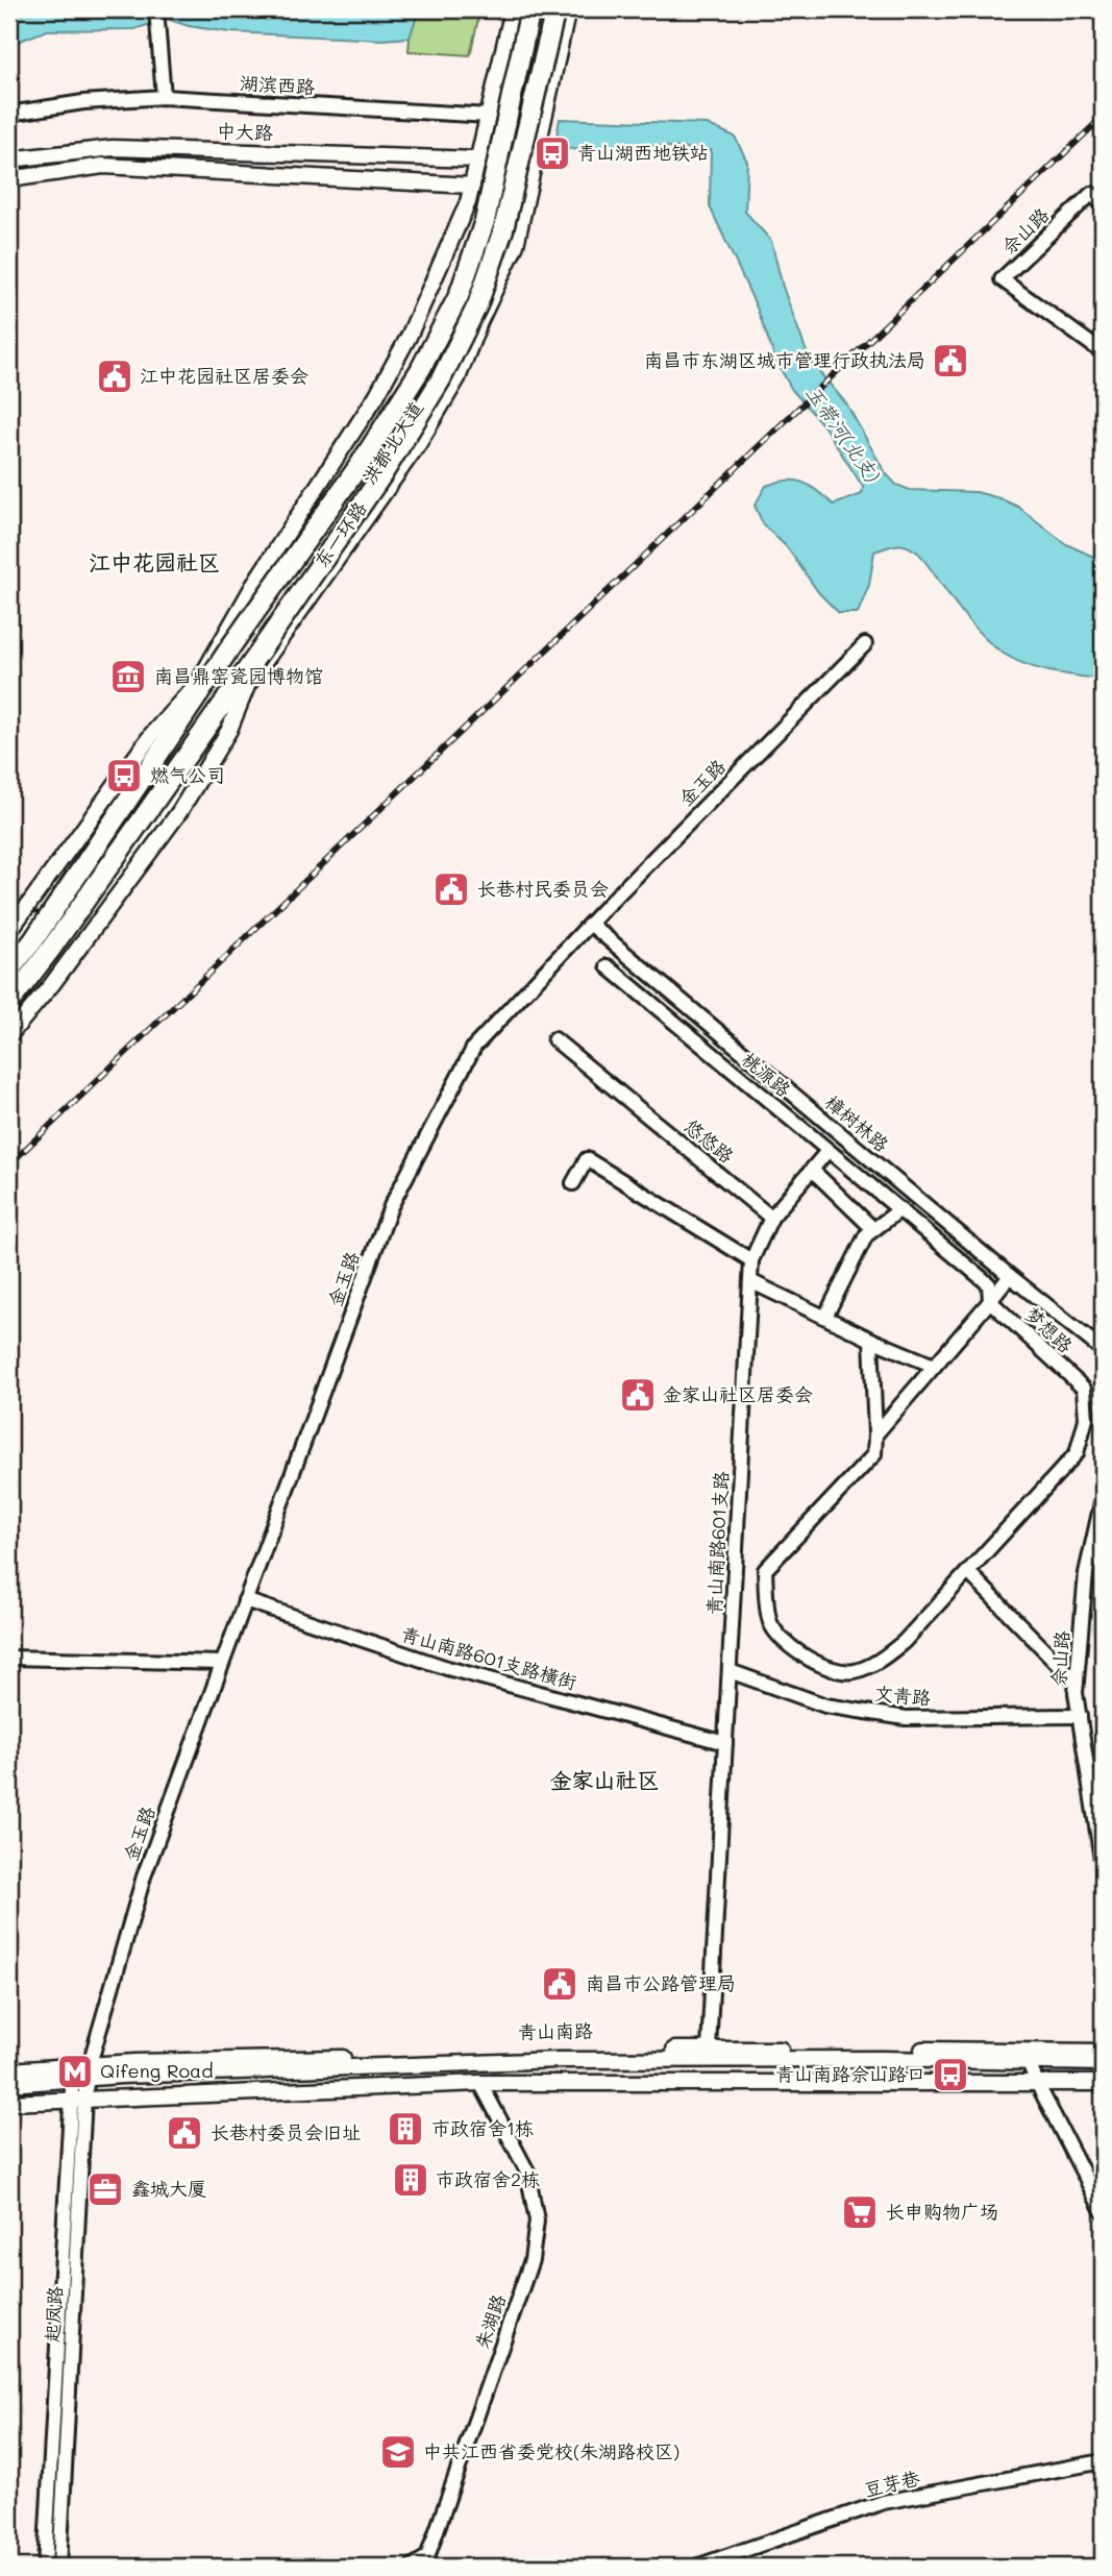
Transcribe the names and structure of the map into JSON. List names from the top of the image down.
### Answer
{
  "streets": {
    "highway": ["东一环路"],
    "main road": ["中大路", "洪都北大道", "青山南路"],
    "street": [
      "湖滨西路",
      "佘山路",
      "金玉路",
      "桃源路",
      "樟树林路",
      "悠悠路",
      "梦想路",
      "青山南路601支路",
      "青山南路601支路横街",
      "文青路",
      "起凤路",
      "朱湖路",
      "豆芽巷"
    ]
  },
  "crossings": [
    ["湖滨西路", "洪都北大道"],
    ["佘山路", "文青路"],
    ["金玉路", "樟树林路"],
    ["金玉路", "青山南路601支路横街"],
    ["金玉路", "青山南路"],
    ["金玉路", "起凤路"],
    ["桃源路", "梦想路"],
    ["青山南路601支路", "青山南路601支路横街"],
    ["青山南路601支路", "文青路"],
    ["青山南路601支路", "青山南路"],
    ["青山南路", "起凤路"],
    ["青山南路", "朱湖路"]
  ],
  "districts": ["江中花园社区", "金家山社区"],
  "water": ["玉带河(北支)"],
  "places": {
    "bus stop": ["青山湖西地铁站", "燃气公司", "青山南路佘山路口"],
    "public building": [
      "南昌市东湖区城市管理行政执法局",
      "江中花园社区居委会",
      "长巷村民委员会",
      "金家山社区居委会",
      "南昌市公路管理局",
      "长巷村委员会旧址"
    ],
    "museum": ["南昌鼎窑瓷园博物馆"],
    "metro station": ["Qifeng Road"],
    "building": ["市政宿舍1栋", "市政宿舍2栋"],
    "office": ["鑫城大厦"],
    "supermarket": ["长申购物广场"],
    "school or university": ["中共江西省委党校(朱湖路校区)"]
  }
}
